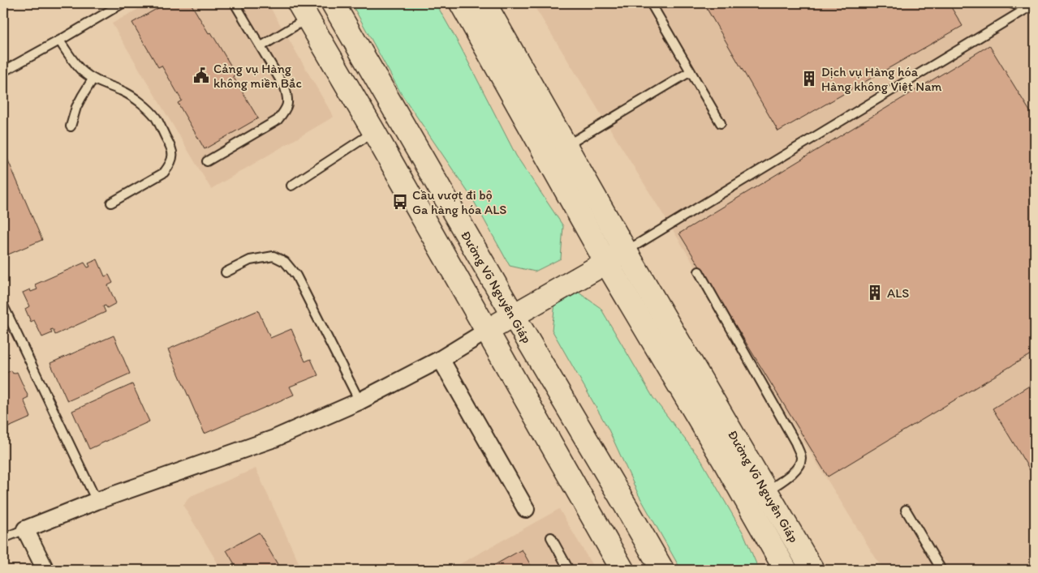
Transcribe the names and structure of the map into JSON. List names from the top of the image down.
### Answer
{
  "streets": {
    "main road": ["Đường Võ Nguyên Giáp"]
  },
  "places": {
    "public building": ["Cảng vụ Hàng không miền Bắc"],
    "building": ["Dịch vụ Hàng hóa Hàng không Việt Nam", "ALS"],
    "bus stop": ["Cầu vượt đi bộ Ga hàng hóa ALS"]
  }
}
